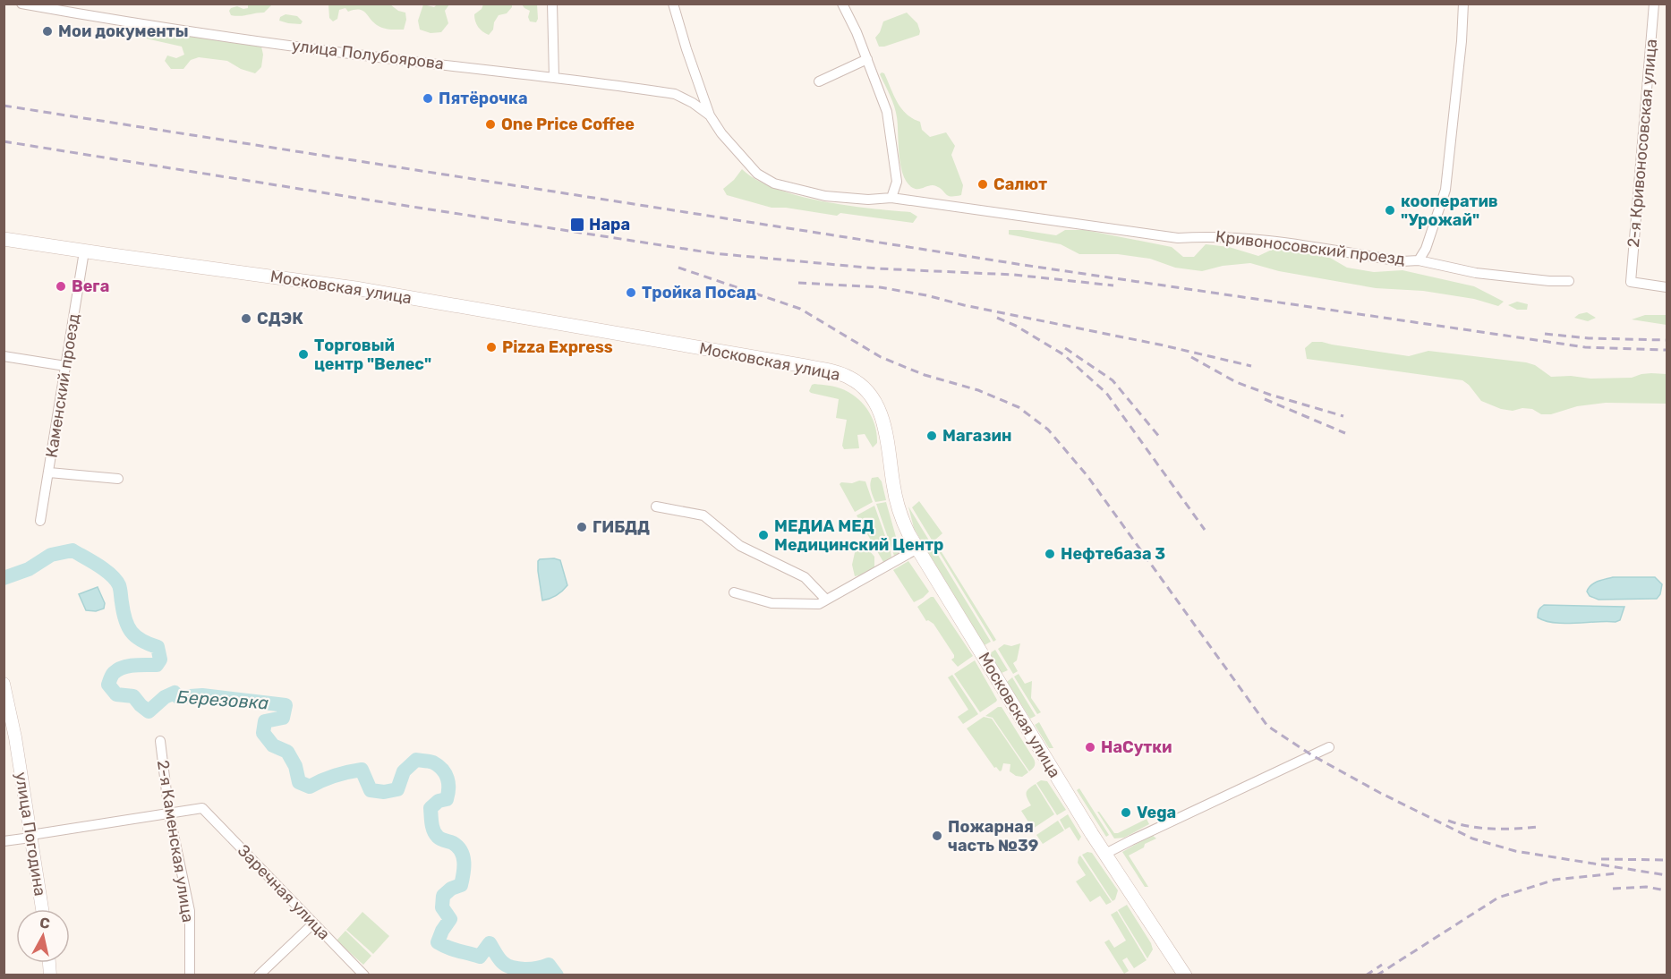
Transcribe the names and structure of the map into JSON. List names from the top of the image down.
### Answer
{
  "streets": {
    "main road": ["Московская улица"],
    "street": [
      "улица Полубоярова",
      "2-я Кривоносовская улица",
      "Кривоносовский проезд",
      "Каменский проезд",
      "улица Погодина",
      "2-я Каменская улица",
      "Заречная улица"
    ]
  },
  "crossings": [
    ["улица Полубоярова", "Кривоносовский проезд"],
    ["Московская улица", "Каменский проезд"],
    ["2-я Каменская улица", "Заречная улица"]
  ],
  "water": ["Березовка"],
  "places": {
    "other": [
      "Мои документы",
      "Пятёрочка",
      "One Price Coffee",
      "Салют",
      "кооператив \"Урожай\"",
      "Вега",
      "Тройка Посад",
      "СДЭК",
      "Pizza Express",
      "Торговый центр \"Велес\"",
      "Магазин",
      "ГИБДД",
      "МЕДИА МЕД Медицинский Центр",
      "Нефтебаза 3",
      "НаСутки",
      "Vega",
      "Пожарная часть №39"
    ],
    "transit": ["Нара"]
  },
  "north": "top"
}
